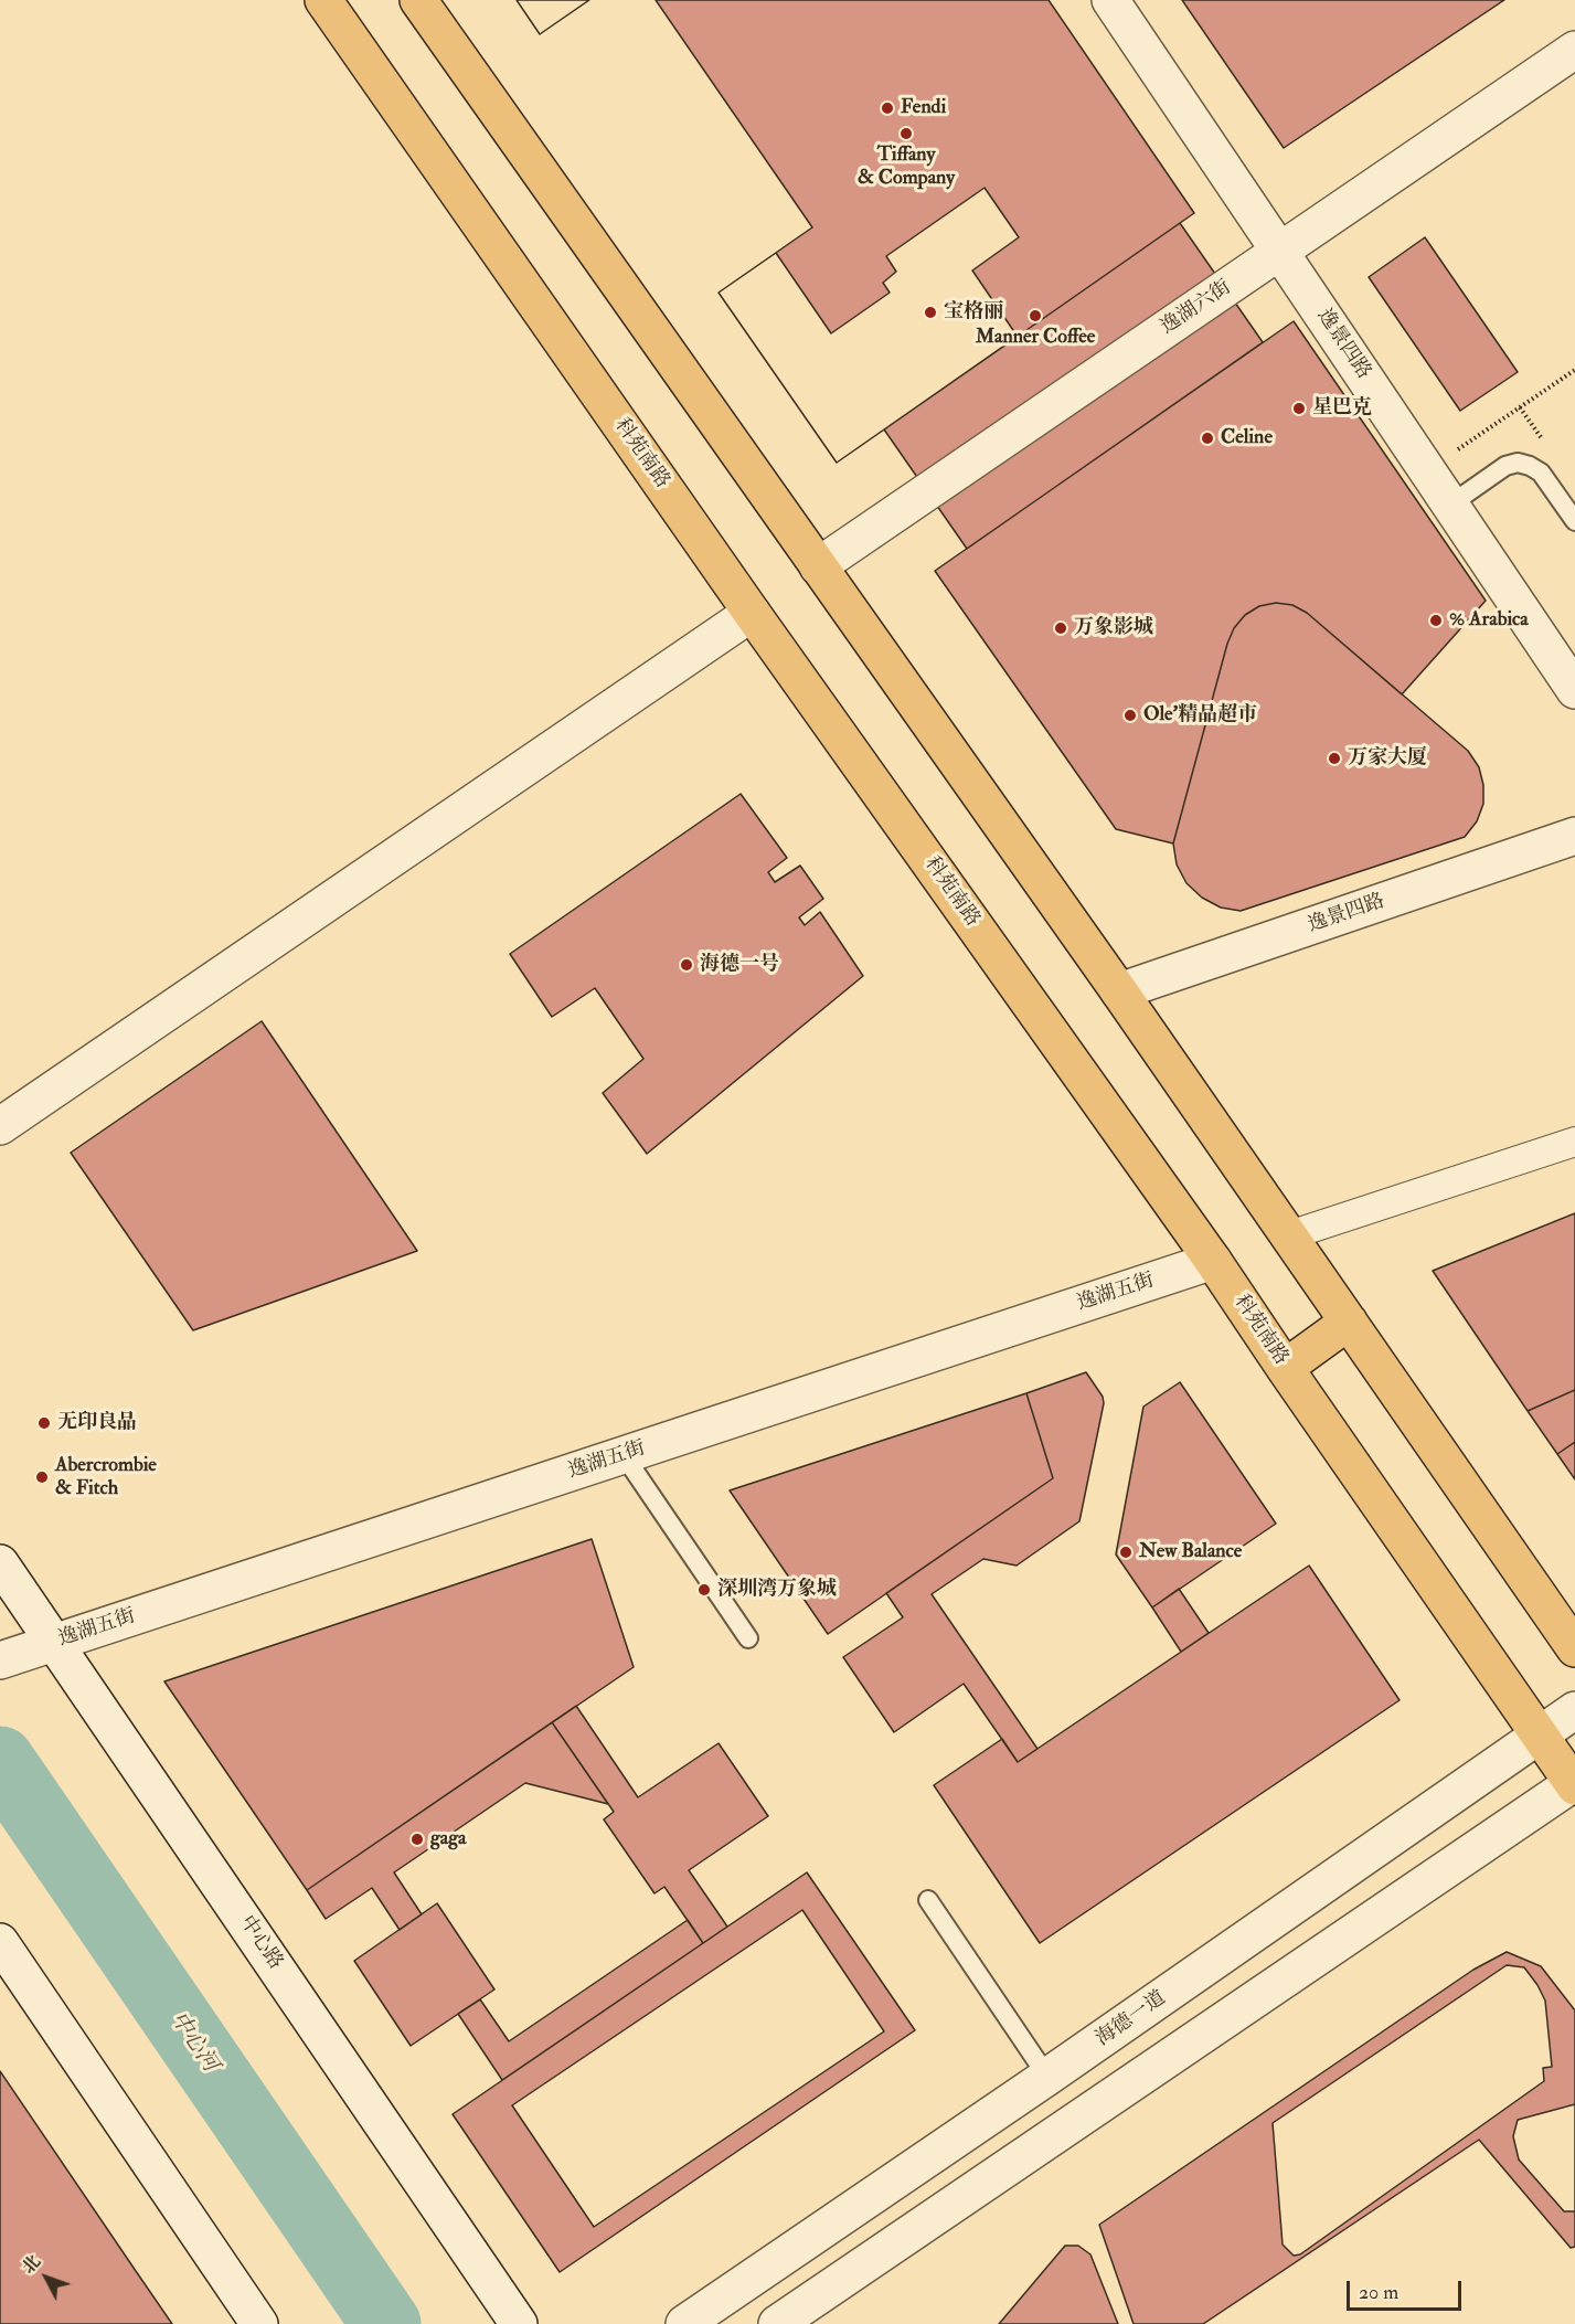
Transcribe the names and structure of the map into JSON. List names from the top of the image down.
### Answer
{
  "streets": {
    "main road": ["科苑南路"],
    "street": [
      "逸湖六街",
      "逸景四路",
      "逸湖五街",
      "中心路",
      "海德一道"
    ]
  },
  "crossings": [
    ["逸湖六街", "逸景四路"],
    ["科苑南路", "逸湖五街"],
    ["科苑南路", "海德一道"],
    ["逸湖五街", "中心路"]
  ],
  "water": ["中心河"],
  "places": [
    "Fendi",
    "Tiffany & Company",
    "宝格丽",
    "Manner Coffee",
    "星巴克",
    "Celine",
    "% Arabica",
    "万象影城",
    "Ole'精品超市",
    "万家大厦",
    "海德一号",
    "无印良品",
    "Abercrombie & Fitch",
    "New Balance",
    "深圳湾万象城",
    "gaga"
  ],
  "scale_bar": "20 m",
  "north": "top left"
}
